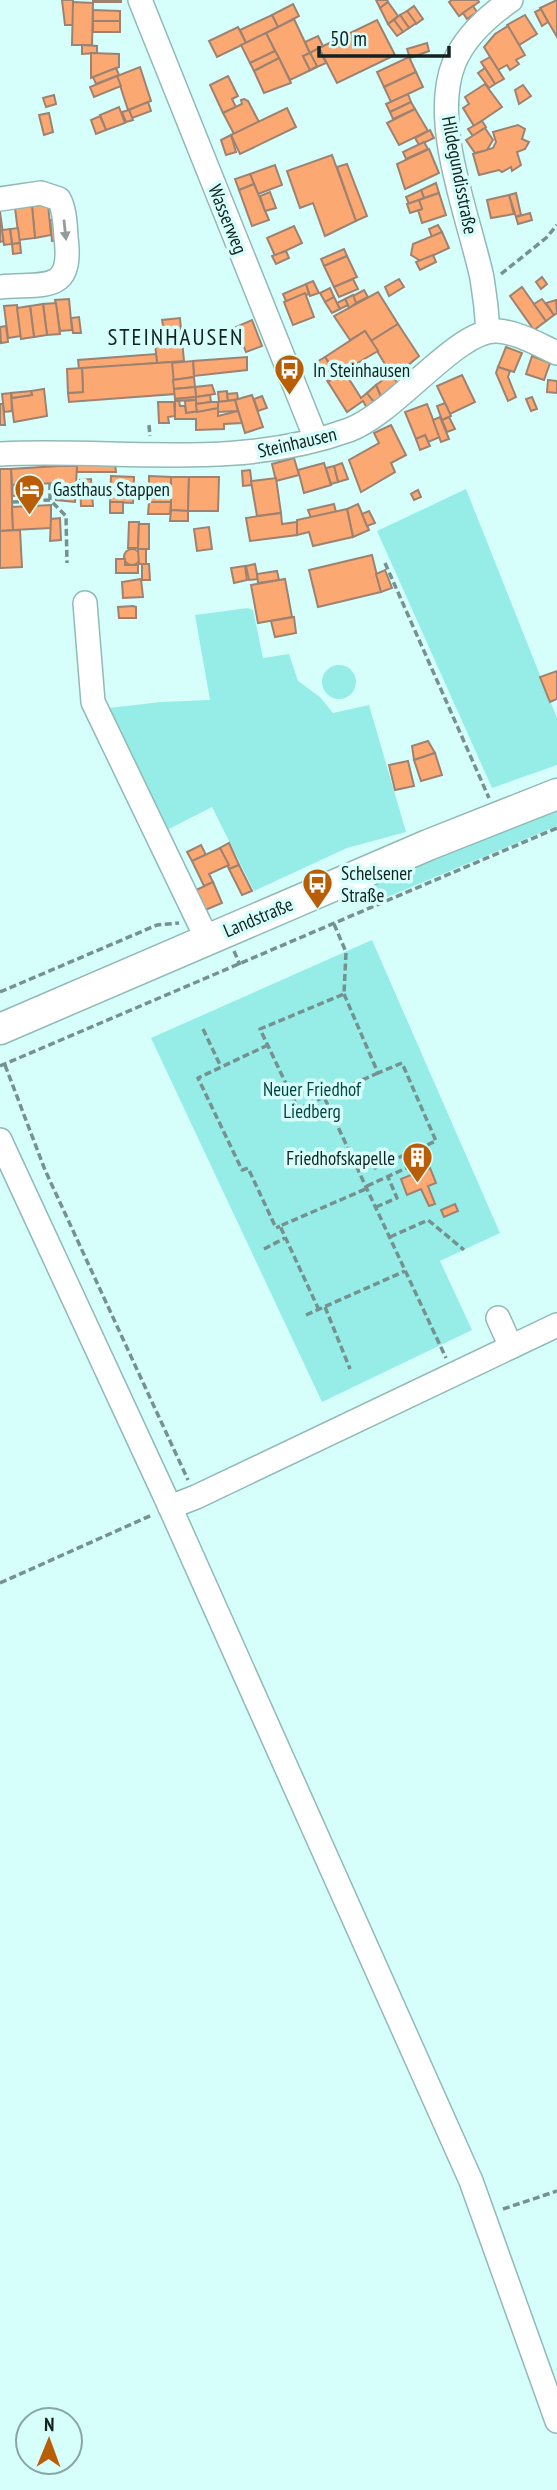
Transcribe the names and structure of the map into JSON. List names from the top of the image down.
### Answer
{
  "streets": {
    "main road": ["Landstraße"],
    "street": ["Hildegundisstraße", "Wasserweg", "Steinhausen"]
  },
  "crossings": [
    ["Hildegundisstraße", "Steinhausen"],
    ["Wasserweg", "Steinhausen"]
  ],
  "districts": ["STEINHAUSEN"],
  "parks": ["Neuer Friedhof Liedberg"],
  "places": {
    "bus stop": ["In Steinhausen", "Schelsener Straße"],
    "hotel": ["Gasthaus Stappen"],
    "building": ["Friedhofskapelle"]
  },
  "scale_bar": "50 m",
  "north": "top"
}
